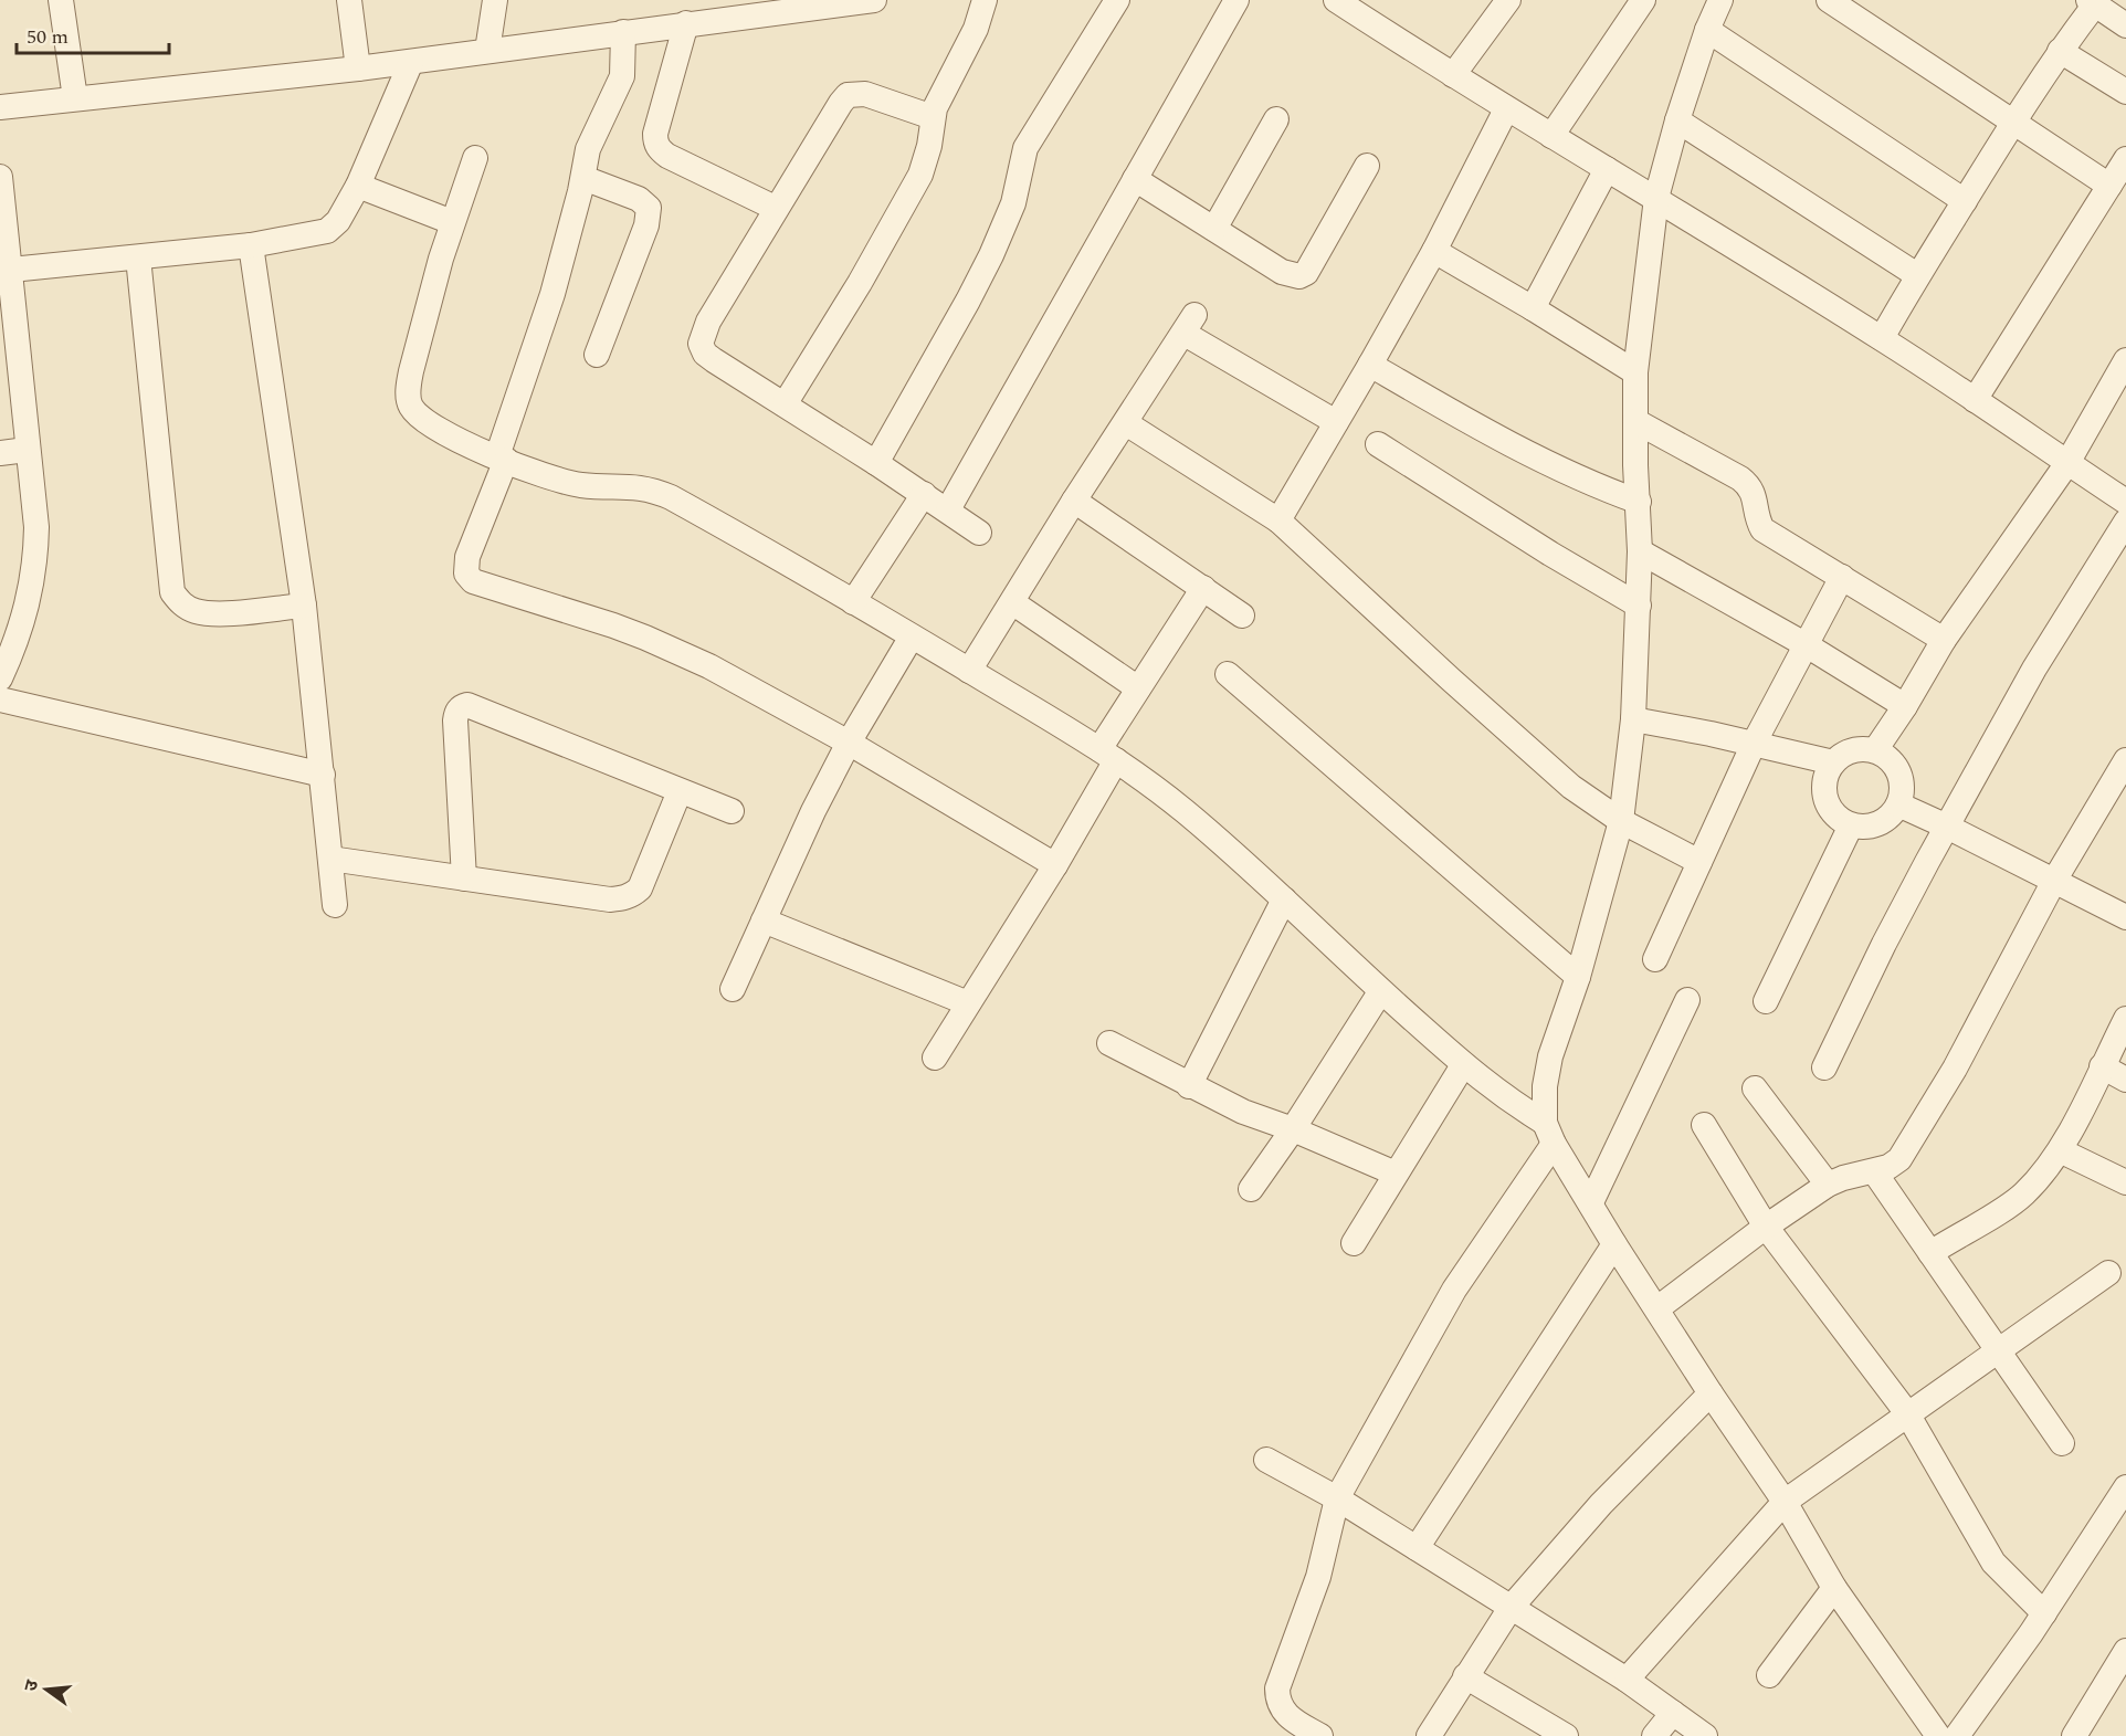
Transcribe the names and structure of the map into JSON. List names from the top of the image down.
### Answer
{
  "scale_bar": "50 m",
  "north": "left"
}
